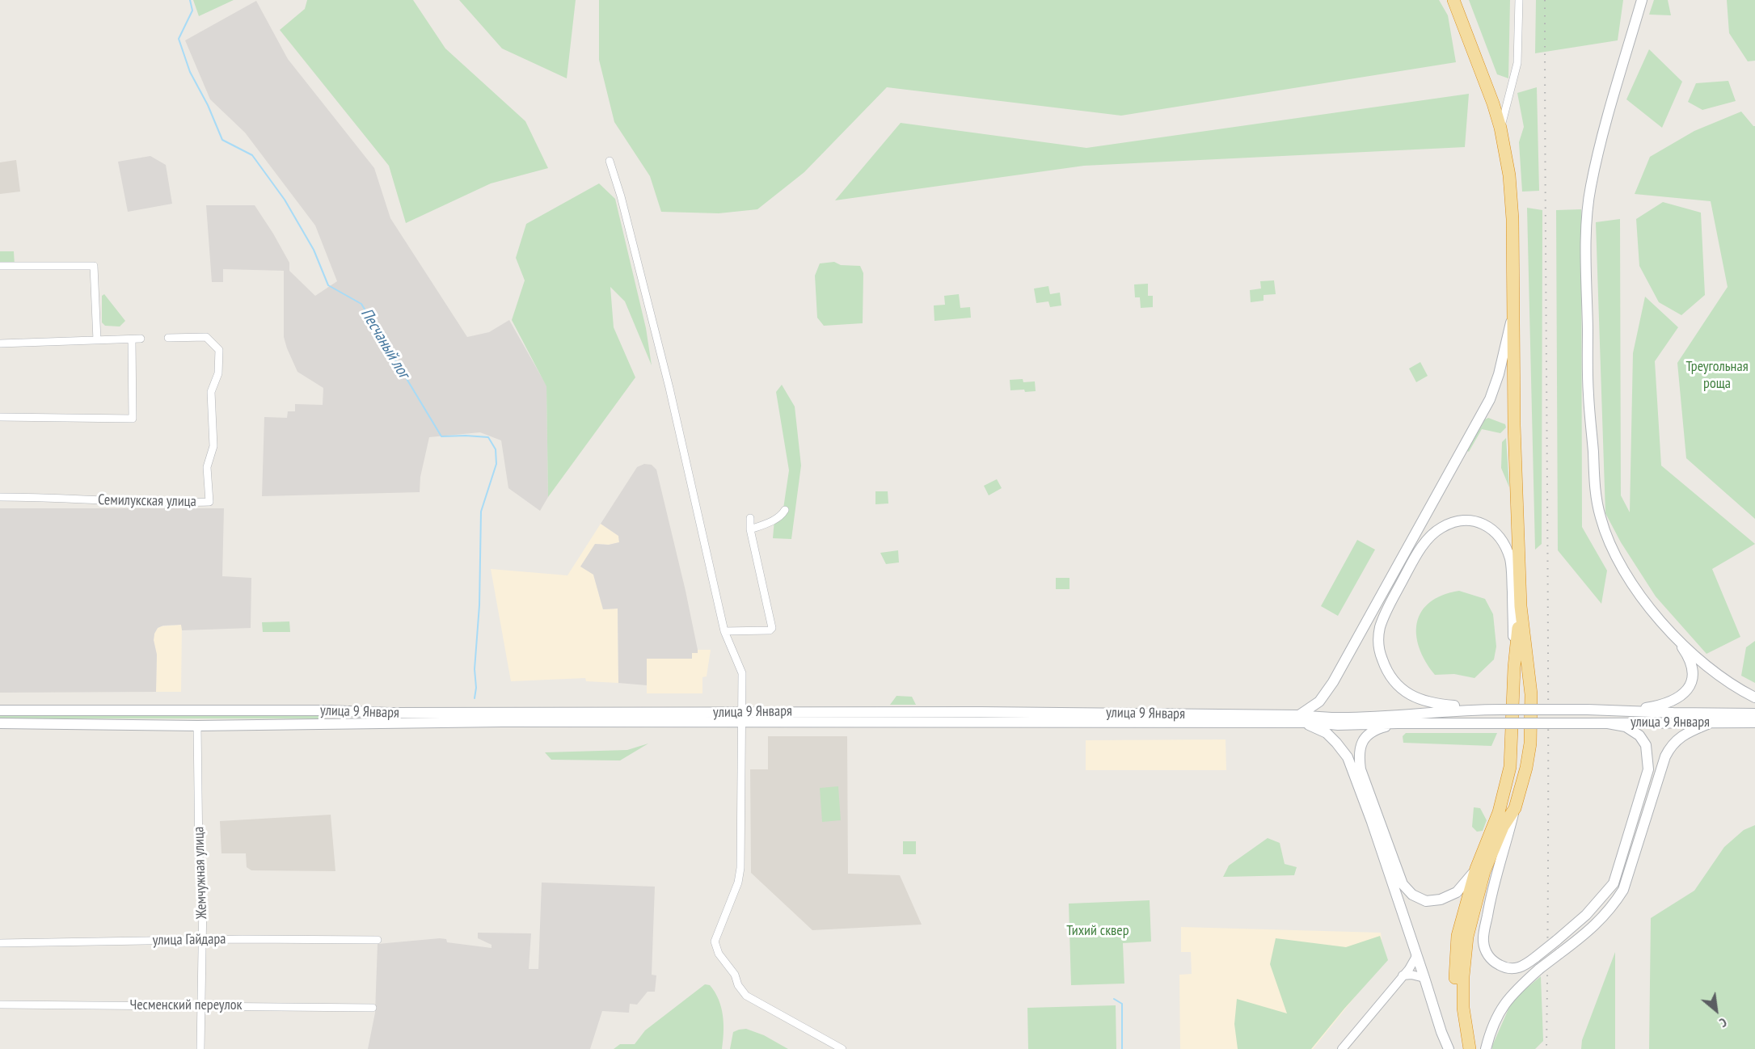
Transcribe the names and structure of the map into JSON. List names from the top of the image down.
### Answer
{
  "streets": {
    "main road": ["улица 9 Января"],
    "street": [
      "Семилукская улица",
      "Жемчужная улица",
      "улица Гайдара",
      "Чесменский переулок"
    ]
  },
  "crossings": [
    ["улица 9 Января", "Жемчужная улица"],
    ["Жемчужная улица", "улица Гайдара"],
    ["Жемчужная улица", "Чесменский переулок"]
  ],
  "water": ["Песчаный лог"],
  "parks": ["Треугольная роща", "Тихий сквер"],
  "north": "bottom right"
}
